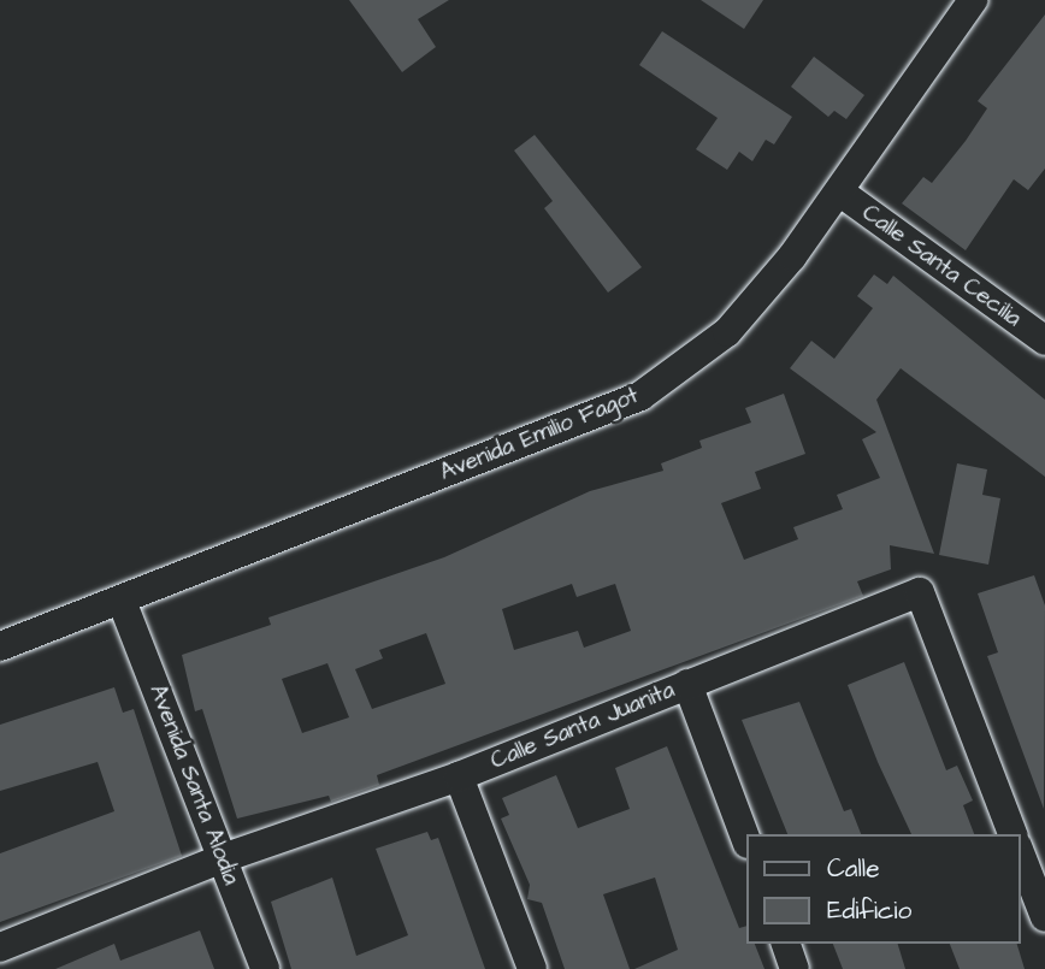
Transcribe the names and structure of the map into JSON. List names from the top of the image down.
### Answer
{
  "streets": {
    "street": [
      "Calle Santa Cecilia",
      "Avenida Emilio Fagot",
      "Calle Santa Juanita",
      "Avenida Santa Alodia"
    ]
  },
  "crossings": [
    ["Calle Santa Cecilia", "Avenida Emilio Fagot"],
    ["Avenida Emilio Fagot", "Avenida Santa Alodia"],
    ["Calle Santa Juanita", "Avenida Santa Alodia"]
  ],
  "legend": ["Calle", "Edificio"]
}
